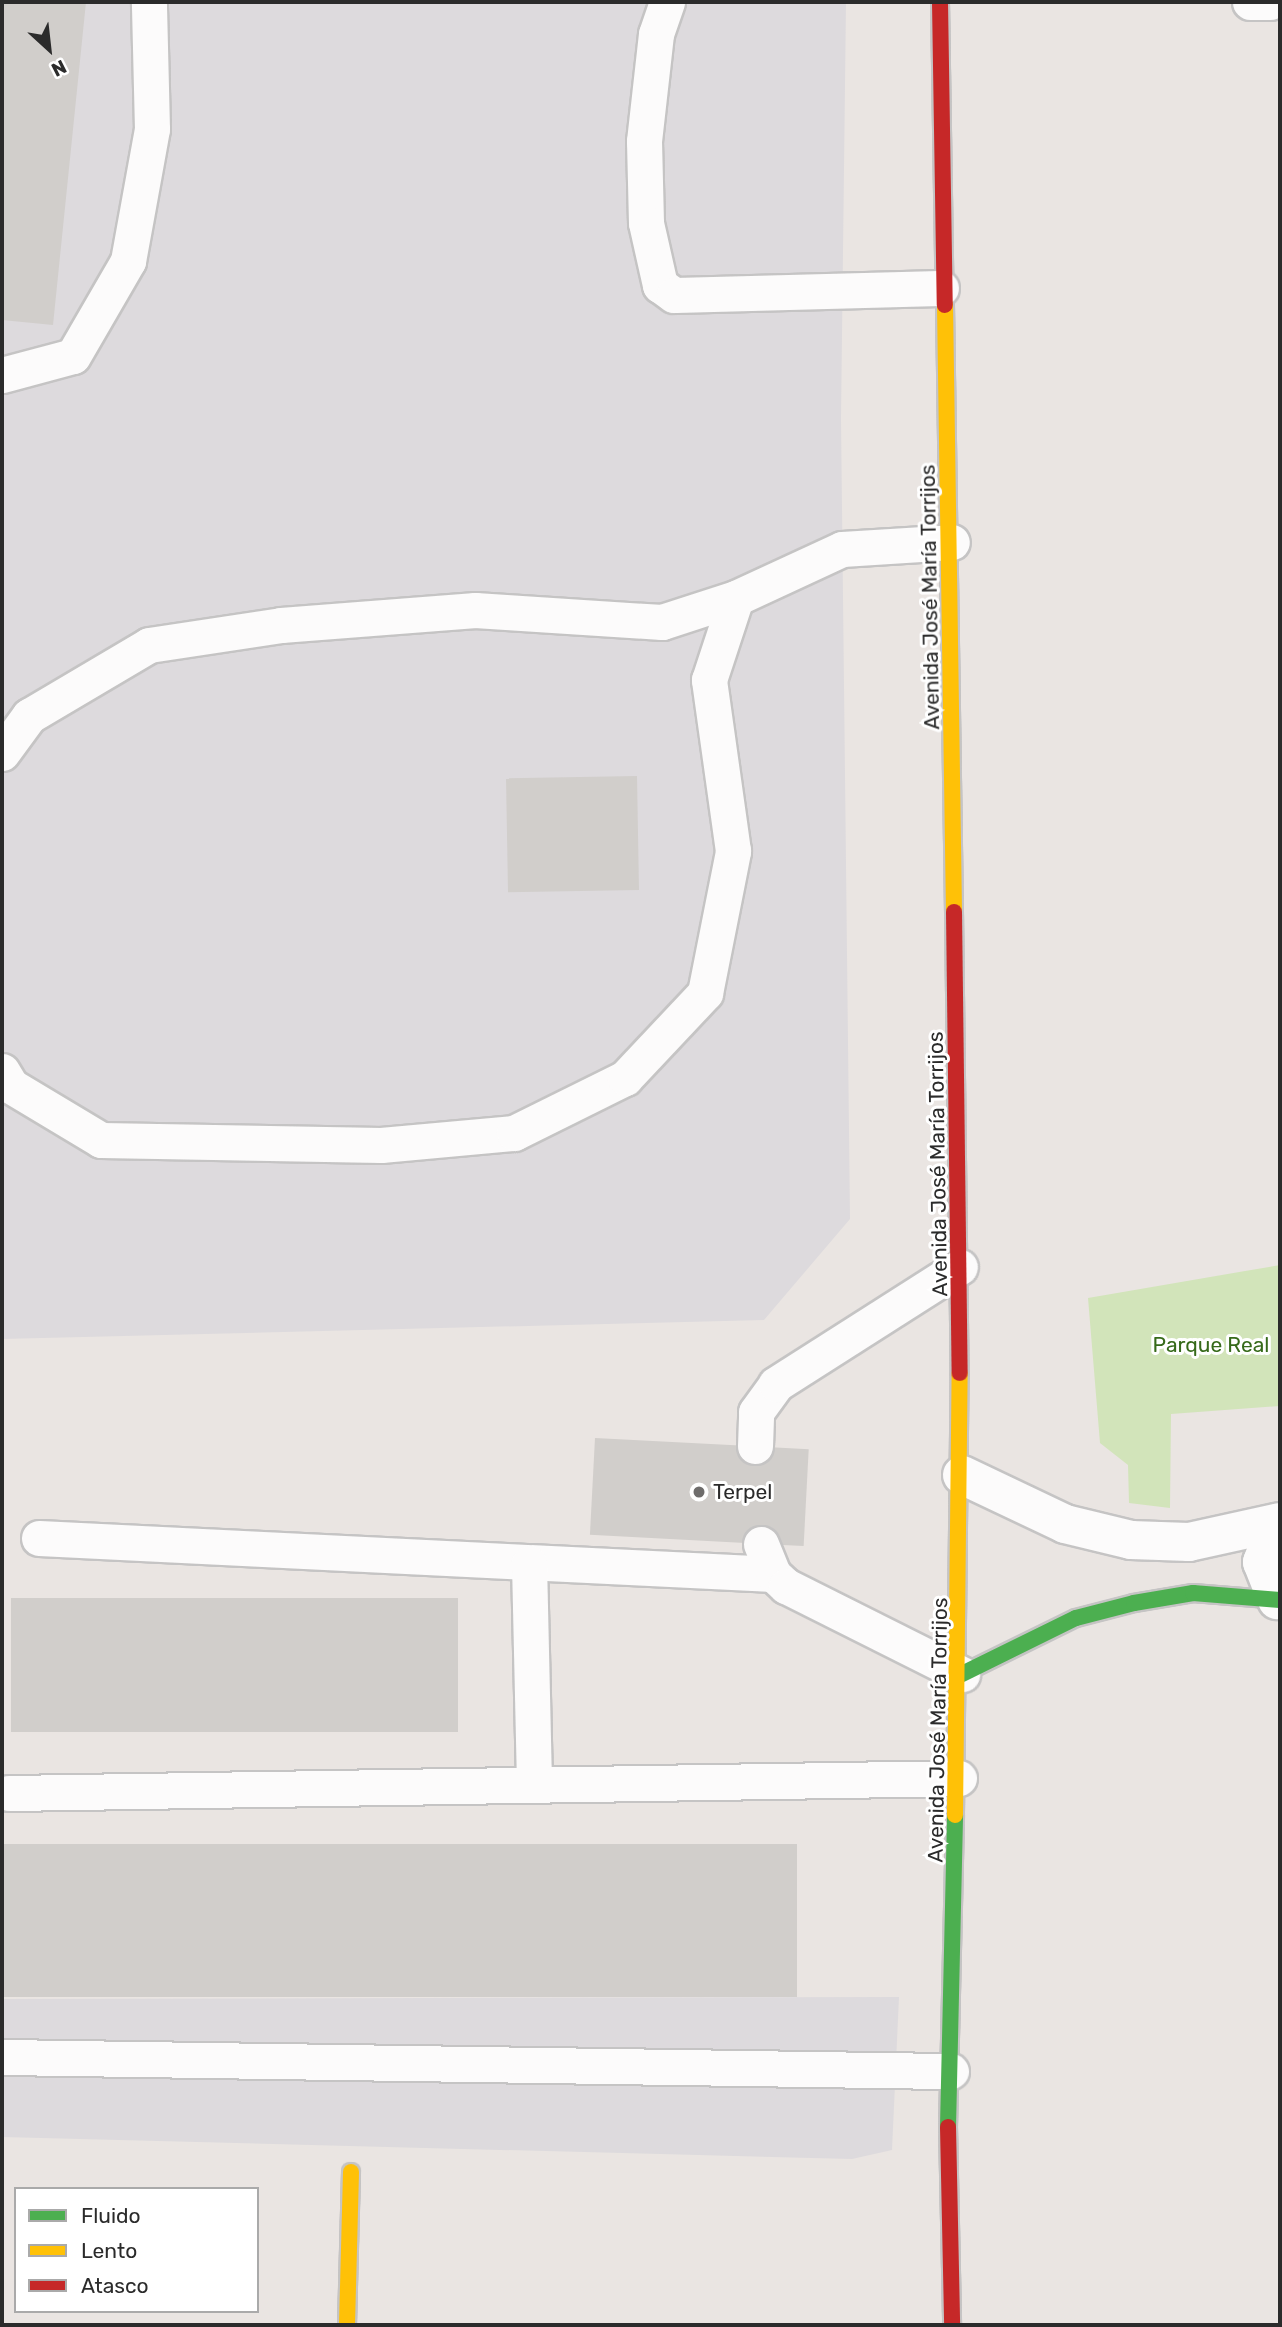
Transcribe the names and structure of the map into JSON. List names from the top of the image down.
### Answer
{
  "streets": {
    "main road": ["Avenida José María Torrijos"]
  },
  "parks": ["Parque Real"],
  "places": ["Terpel"],
  "legend": ["Fluido", "Lento", "Atasco"],
  "north": "bottom right"
}
